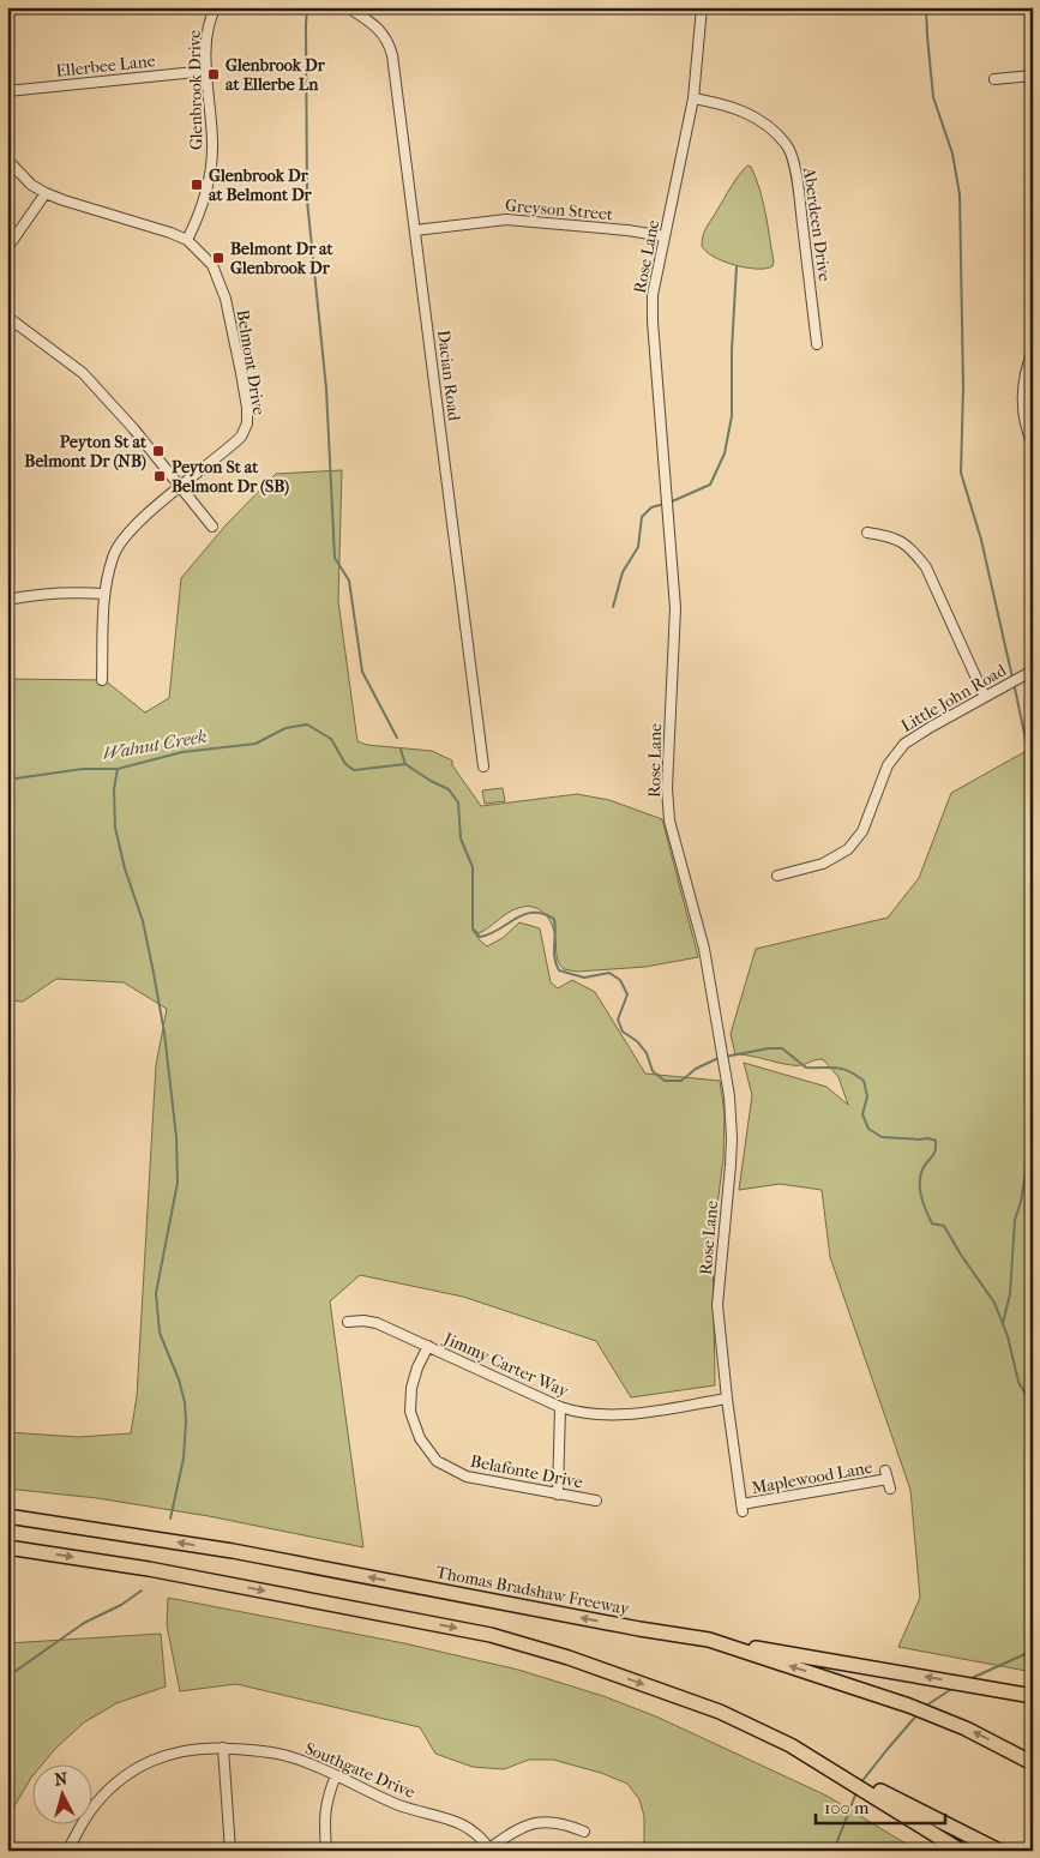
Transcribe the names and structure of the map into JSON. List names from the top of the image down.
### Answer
{
  "streets": {
    "highway": ["Thomas Bradshaw Freeway"],
    "street": [
      "Ellerbee Lane",
      "Glenbrook Drive",
      "Greyson Street",
      "Aberdeen Drive",
      "Rose Lane",
      "Belmont Drive",
      "Dacian Road",
      "Little John Road",
      "Jimmy Carter Way",
      "Belafonte Drive",
      "Maplewood Lane",
      "Southgate Drive"
    ]
  },
  "crossings": [
    ["Ellerbee Lane", "Glenbrook Drive"],
    ["Glenbrook Drive", "Belmont Drive"],
    ["Greyson Street", "Rose Lane"],
    ["Greyson Street", "Dacian Road"],
    ["Aberdeen Drive", "Rose Lane"],
    ["Rose Lane", "Jimmy Carter Way"],
    ["Rose Lane", "Maplewood Lane"],
    ["Jimmy Carter Way", "Belafonte Drive"]
  ],
  "water": ["Walnut Creek"],
  "places": {
    "transit": [
      "Glenbrook Dr at Ellerbe Ln",
      "Glenbrook Dr at Belmont Dr",
      "Belmont Dr at Glenbrook Dr",
      "Peyton St at Belmont Dr (NB)",
      "Peyton St at Belmont Dr (SB)"
    ]
  },
  "scale_bar": "100 m",
  "north": "top"
}
